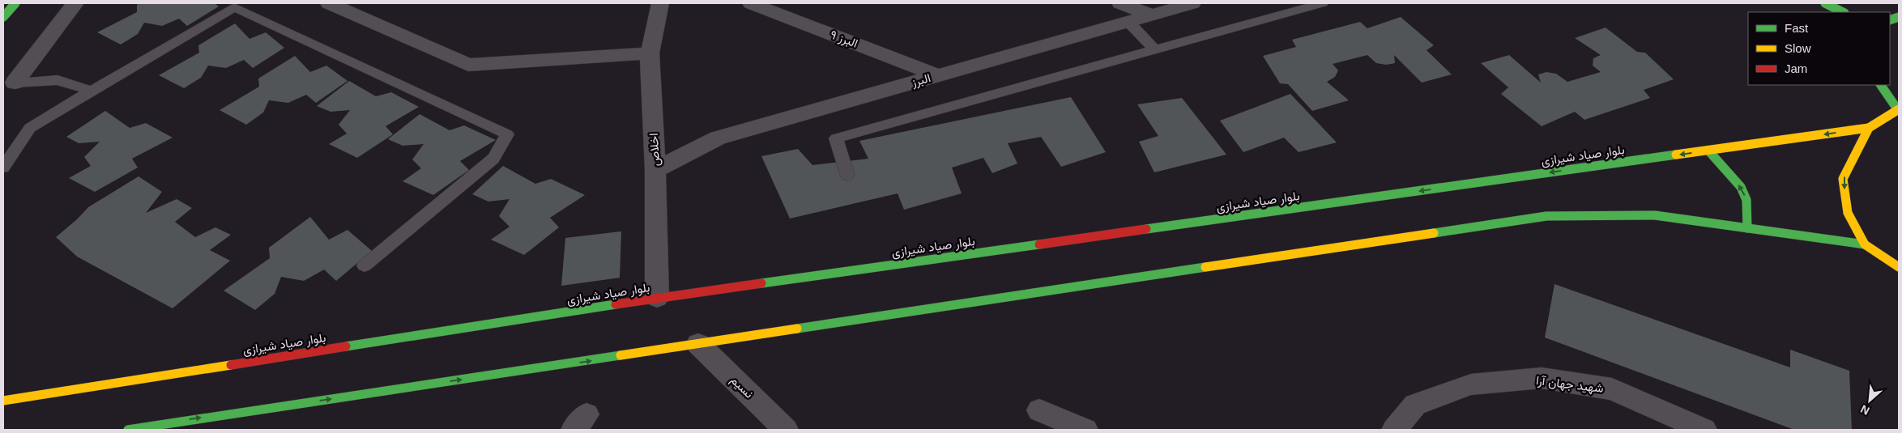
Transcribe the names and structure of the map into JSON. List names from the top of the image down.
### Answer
{
  "streets": {
    "main road": ["بلوار صیاد شیرازی"],
    "street": [
      "البرز ۹",
      "البرز",
      "اخلاص",
      "شهید جهان آرا",
      "نسیم"
    ]
  },
  "crossings": [
    ["البرز ۹", "البرز"],
    ["البرز", "اخلاص"],
    ["اخلاص", "بلوار صیاد شیرازی"]
  ],
  "legend": ["Fast", "Slow", "Jam"],
  "north": "bottom left"
}
